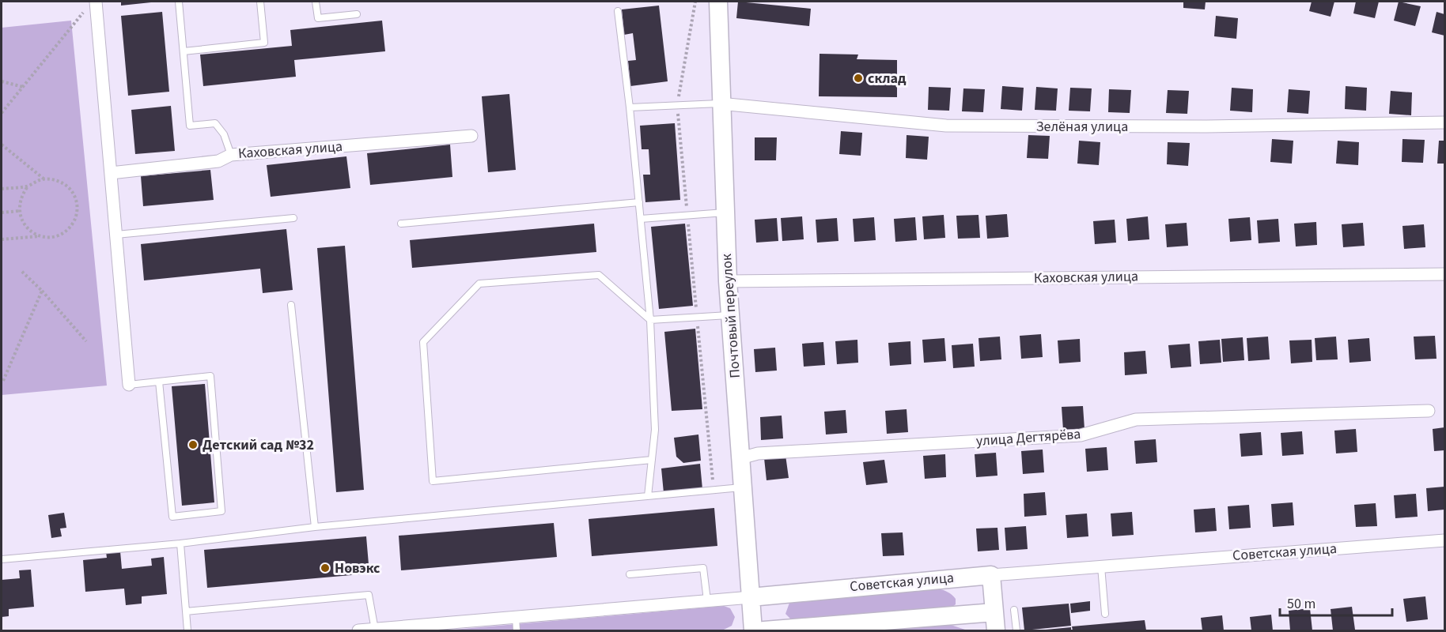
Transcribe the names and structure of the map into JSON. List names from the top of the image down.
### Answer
{
  "streets": {
    "main road": ["Почтовый переулок", "Советская улица"],
    "street": ["Зелёная улица", "Каховская улица", "улица Дегтярёва"]
  },
  "crossings": [
    ["Зелёная улица", "Почтовый переулок"],
    ["Каховская улица", "Почтовый переулок"],
    ["Почтовый переулок", "улица Дегтярёва"],
    ["Почтовый переулок", "Советская улица"]
  ],
  "places": ["склад", "Детский сад №32", "Новэкс"],
  "scale_bar": "50 m"
}
